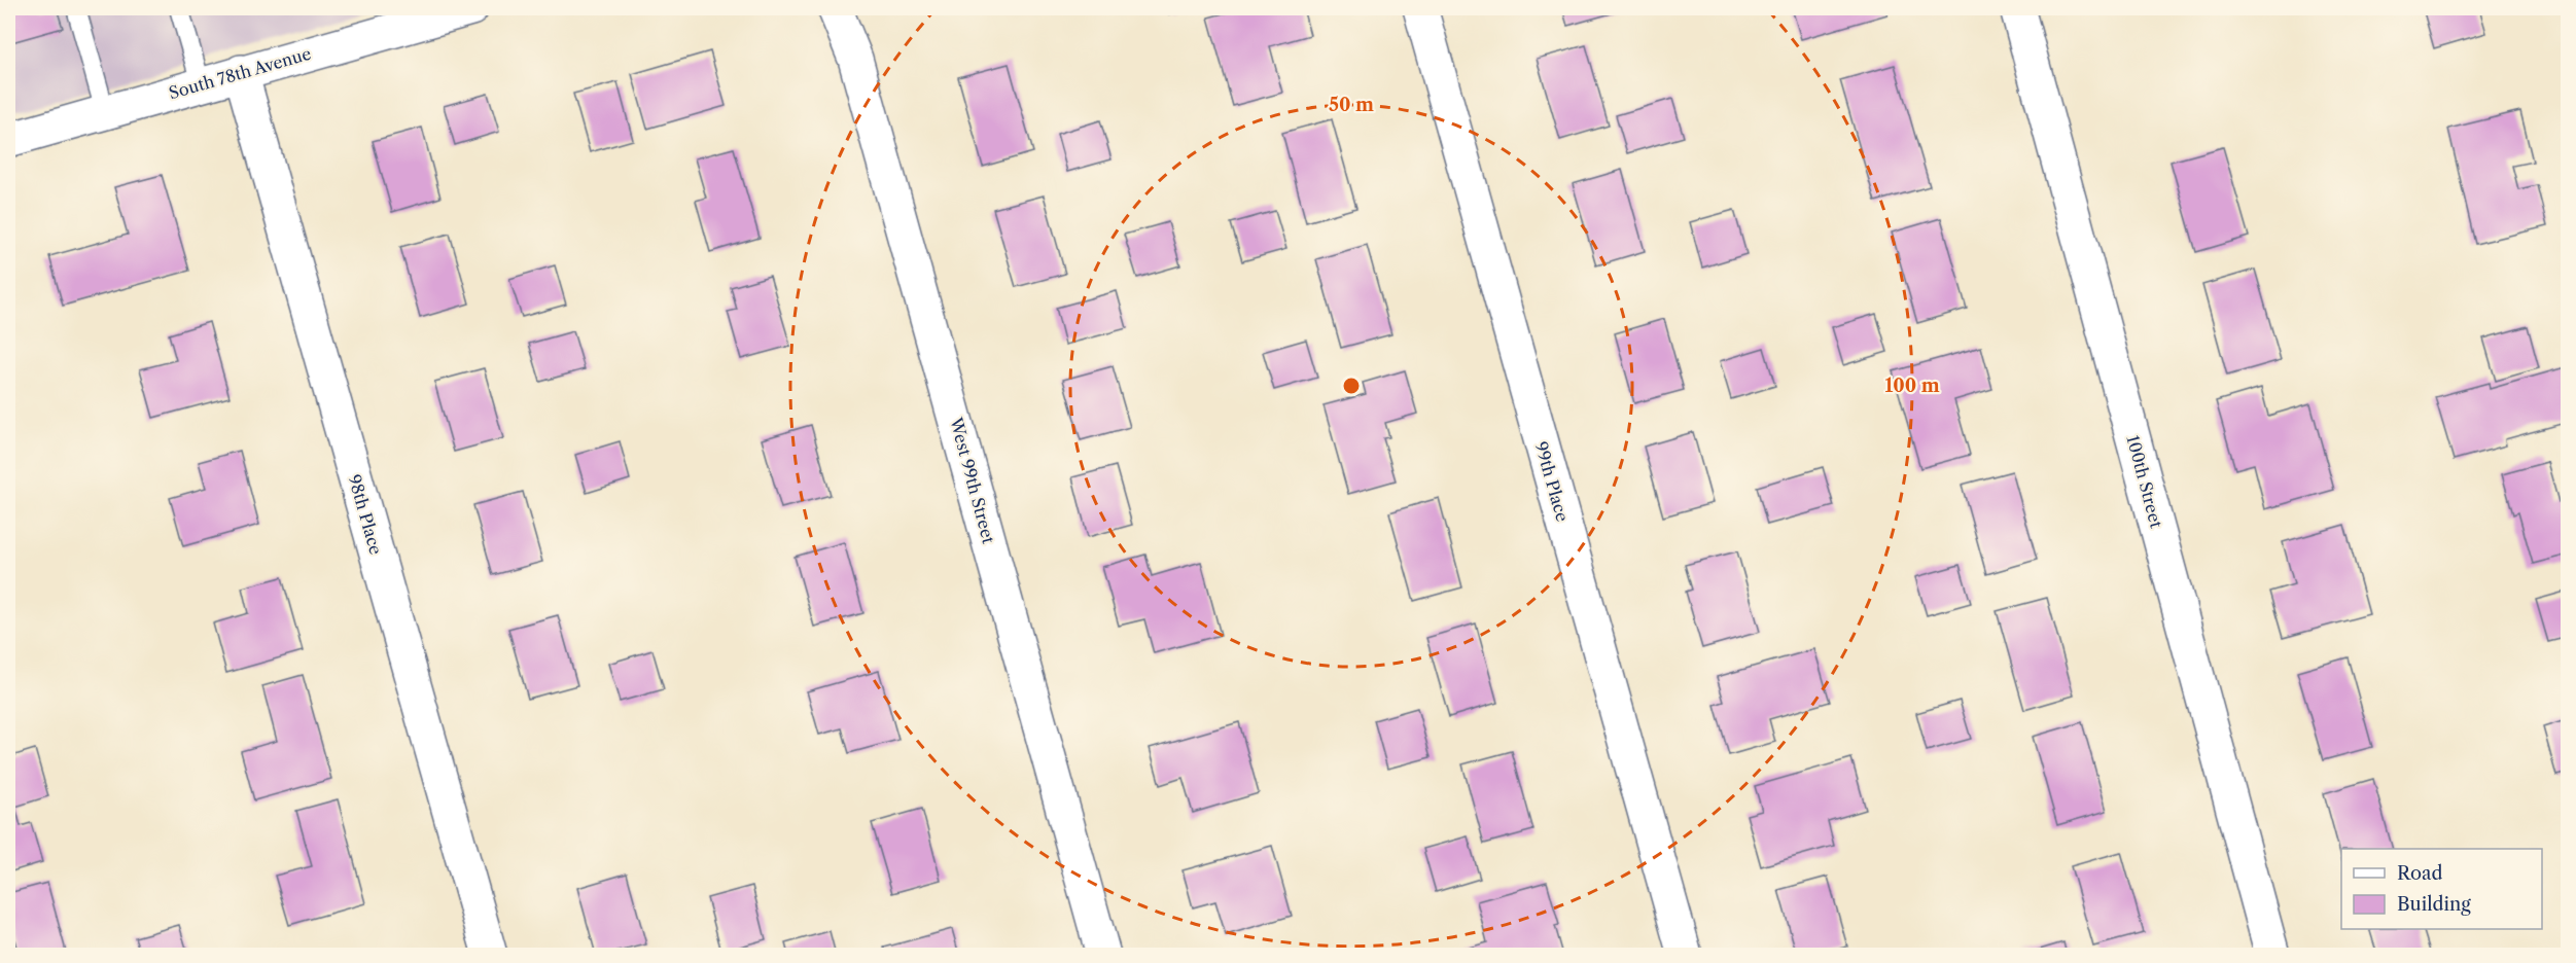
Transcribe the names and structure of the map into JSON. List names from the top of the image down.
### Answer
{
  "streets": {
    "street": [
      "South 78th Avenue",
      "West 99th Street",
      "99th Place",
      "100th Street",
      "98th Place"
    ]
  },
  "crossings": [
    ["South 78th Avenue", "98th Place"]
  ],
  "legend": ["Road", "Building"],
  "rings": ["50 m", "100 m"]
}
